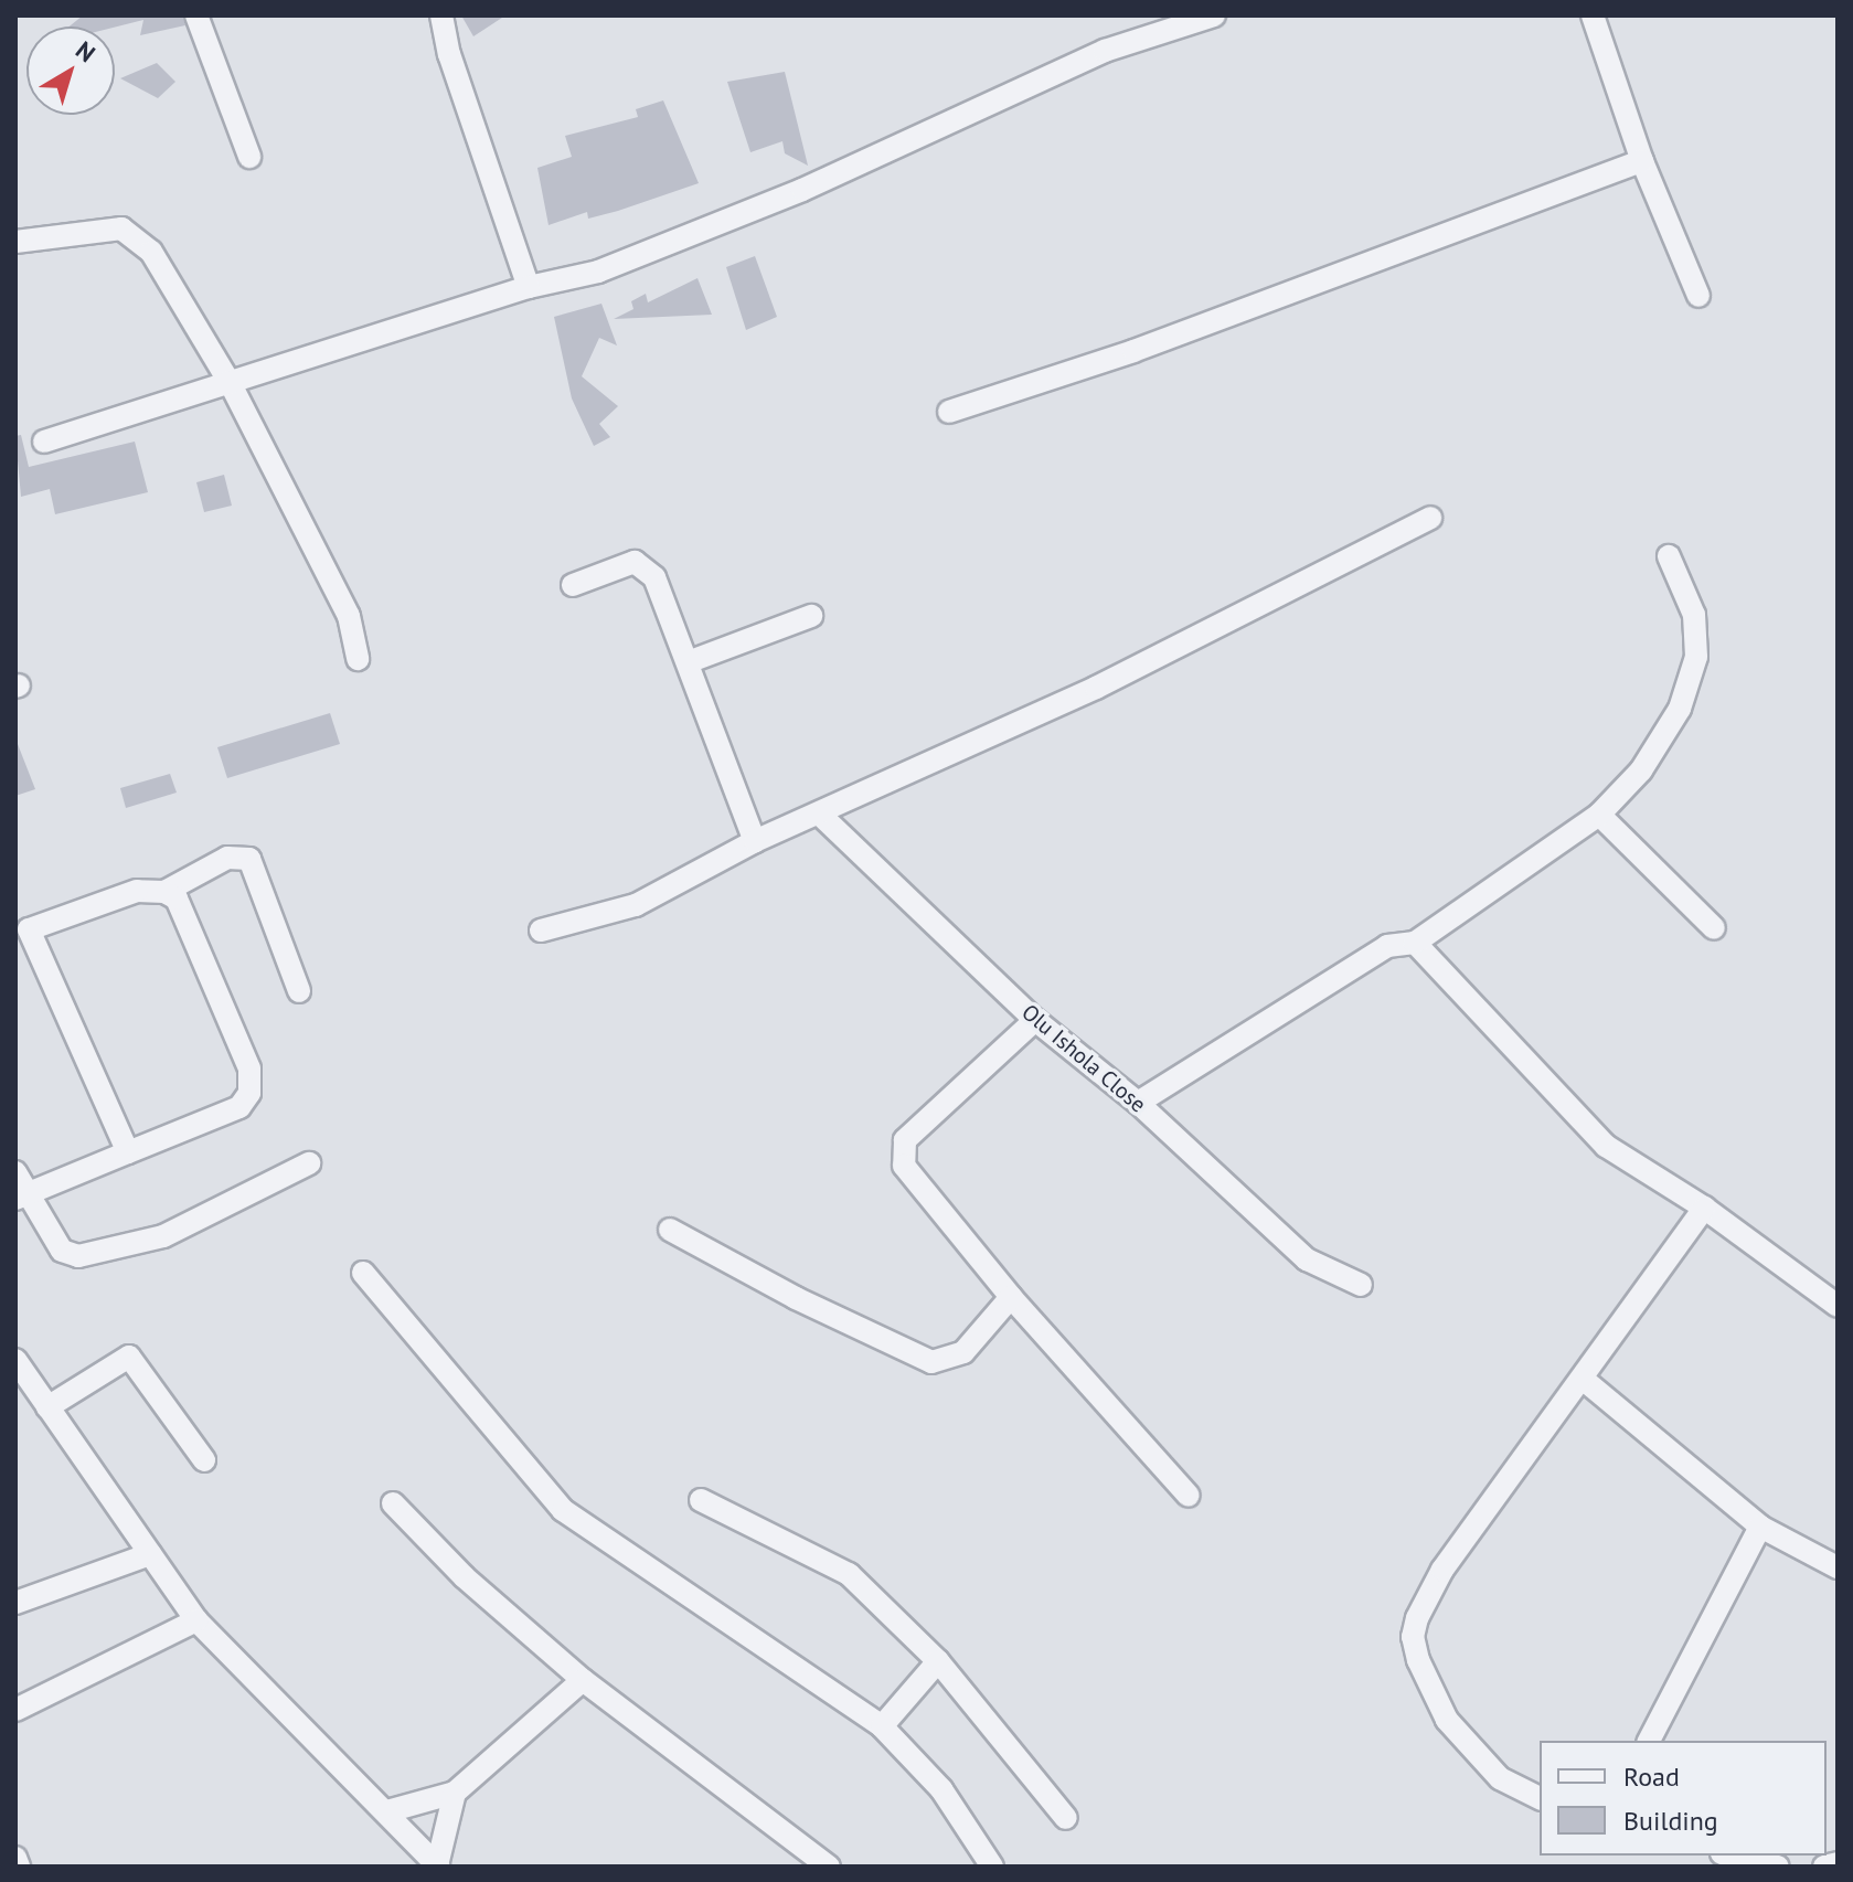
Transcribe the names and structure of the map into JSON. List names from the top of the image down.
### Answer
{
  "streets": {
    "street": ["Olu Ishola Close"]
  },
  "legend": ["Road", "Building"],
  "north": "top right"
}
